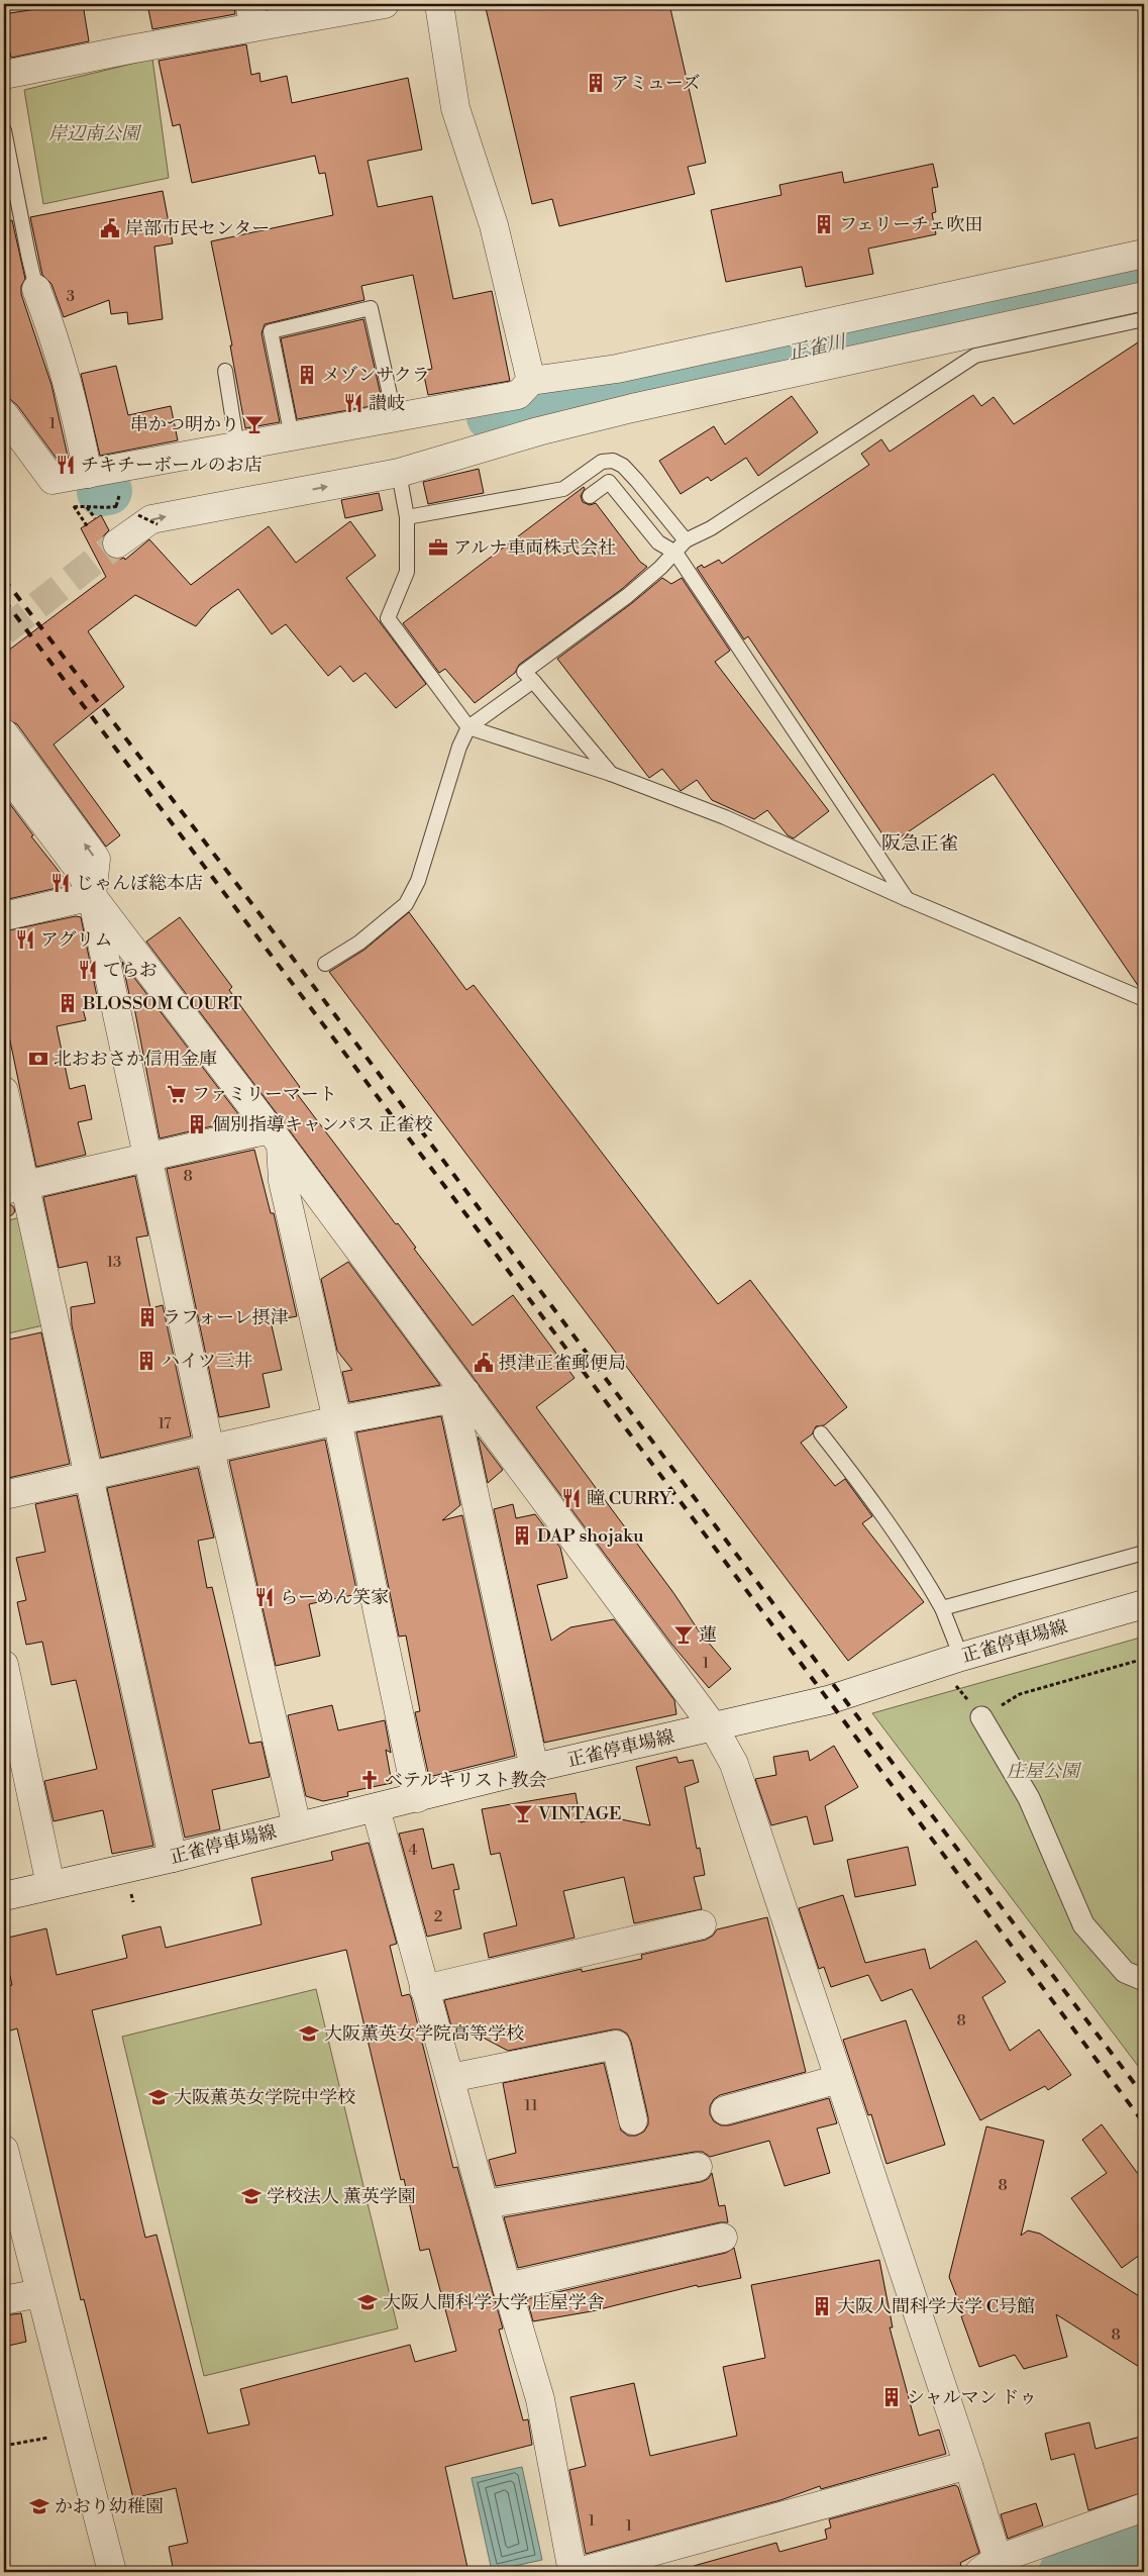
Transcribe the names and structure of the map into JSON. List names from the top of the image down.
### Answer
{
  "streets": {
    "street": ["正雀停車場線"]
  },
  "districts": ["阪急正雀"],
  "water": ["正雀川"],
  "parks": ["岸辺南公園", "庄屋公園"],
  "places": {
    "building": [
      "アミューズ",
      "フェリーチェ吹田",
      "メゾンサクラ",
      "BLOSSOM COURT",
      "個別指導キャンパス 正雀校",
      "ラフォーレ摂津",
      "ハイツ三井",
      "DAP shojaku",
      "大阪人間科学大学 C号館",
      "シャルマン ドゥ"
    ],
    "public building": ["岸部市民センター", "摂津正雀郵便局"],
    "restaurant": [
      "讃岐",
      "チキチーボールのお店",
      "じゃんぼ総本店",
      "アグリム",
      "てらお",
      "瞳 CURRY.",
      "らーめん笑家"
    ],
    "bar": ["串かつ明かり", "蓮", "VINTAGE"],
    "office": ["アルナ車両株式会社"],
    "bank": ["北おおさか信用金庫"],
    "supermarket": ["ファミリーマート"],
    "church": ["ベテルキリスト教会"],
    "school or university": [
      "大阪薫英女学院高等学校",
      "大阪薫英女学院中学校",
      "学校法人 薫英学園",
      "大阪人間科学大学 庄屋学舎",
      "かおり幼稚園"
    ]
  },
  "house_numbers": [
    "3",
    "1",
    "8",
    "13",
    "17",
    "1",
    "4",
    "2",
    "8",
    "11",
    "8",
    "8",
    "1",
    "1"
  ]
}
